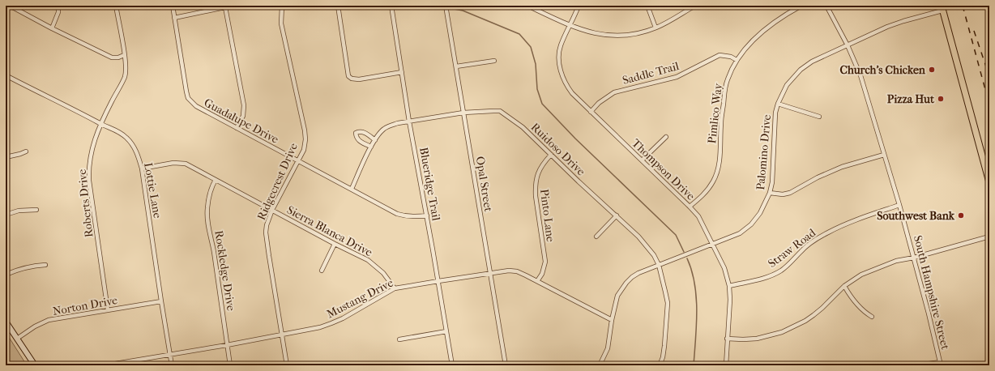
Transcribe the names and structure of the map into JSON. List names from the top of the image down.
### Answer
{
  "streets": {
    "street": [
      "Saddle Trail",
      "Pimlico Way",
      "Guadalupe Drive",
      "Ruidoso Drive",
      "Palomino Drive",
      "Thompson Drive",
      "Ridgecrest Drive",
      "Blueridge Trail",
      "Opal Street",
      "Lottie Lane",
      "Roberts Drive",
      "Pinto Lane",
      "Sierra Blanca Drive",
      "Straw Road",
      "Rockledge Drive",
      "South Hampshire Street",
      "Mustang Drive",
      "Norton Drive"
    ]
  },
  "crossings": [
    ["Saddle Trail", "Pimlico Way"],
    ["Saddle Trail", "Thompson Drive"],
    ["Pimlico Way", "Thompson Drive"],
    ["Guadalupe Drive", "Ruidoso Drive"],
    ["Guadalupe Drive", "Ridgecrest Drive"],
    ["Guadalupe Drive", "Blueridge Trail"],
    ["Ruidoso Drive", "Palomino Drive"],
    ["Ruidoso Drive", "Blueridge Trail"],
    ["Ruidoso Drive", "Opal Street"],
    ["Ruidoso Drive", "Pinto Lane"],
    ["Palomino Drive", "Thompson Drive"],
    ["Palomino Drive", "South Hampshire Street"],
    ["Palomino Drive", "Mustang Drive"],
    ["Thompson Drive", "Straw Road"],
    ["Ridgecrest Drive", "Sierra Blanca Drive"],
    ["Ridgecrest Drive", "Mustang Drive"],
    ["Blueridge Trail", "Mustang Drive"],
    ["Opal Street", "Mustang Drive"],
    ["Lottie Lane", "Roberts Drive"],
    ["Lottie Lane", "Sierra Blanca Drive"],
    ["Lottie Lane", "Mustang Drive"],
    ["Lottie Lane", "Norton Drive"],
    ["Roberts Drive", "Norton Drive"],
    ["Pinto Lane", "Mustang Drive"],
    ["Sierra Blanca Drive", "Rockledge Drive"],
    ["Sierra Blanca Drive", "Mustang Drive"],
    ["Straw Road", "South Hampshire Street"],
    ["Rockledge Drive", "Mustang Drive"]
  ],
  "places": ["Church's Chicken", "Pizza Hut", "Southwest Bank"]
}
